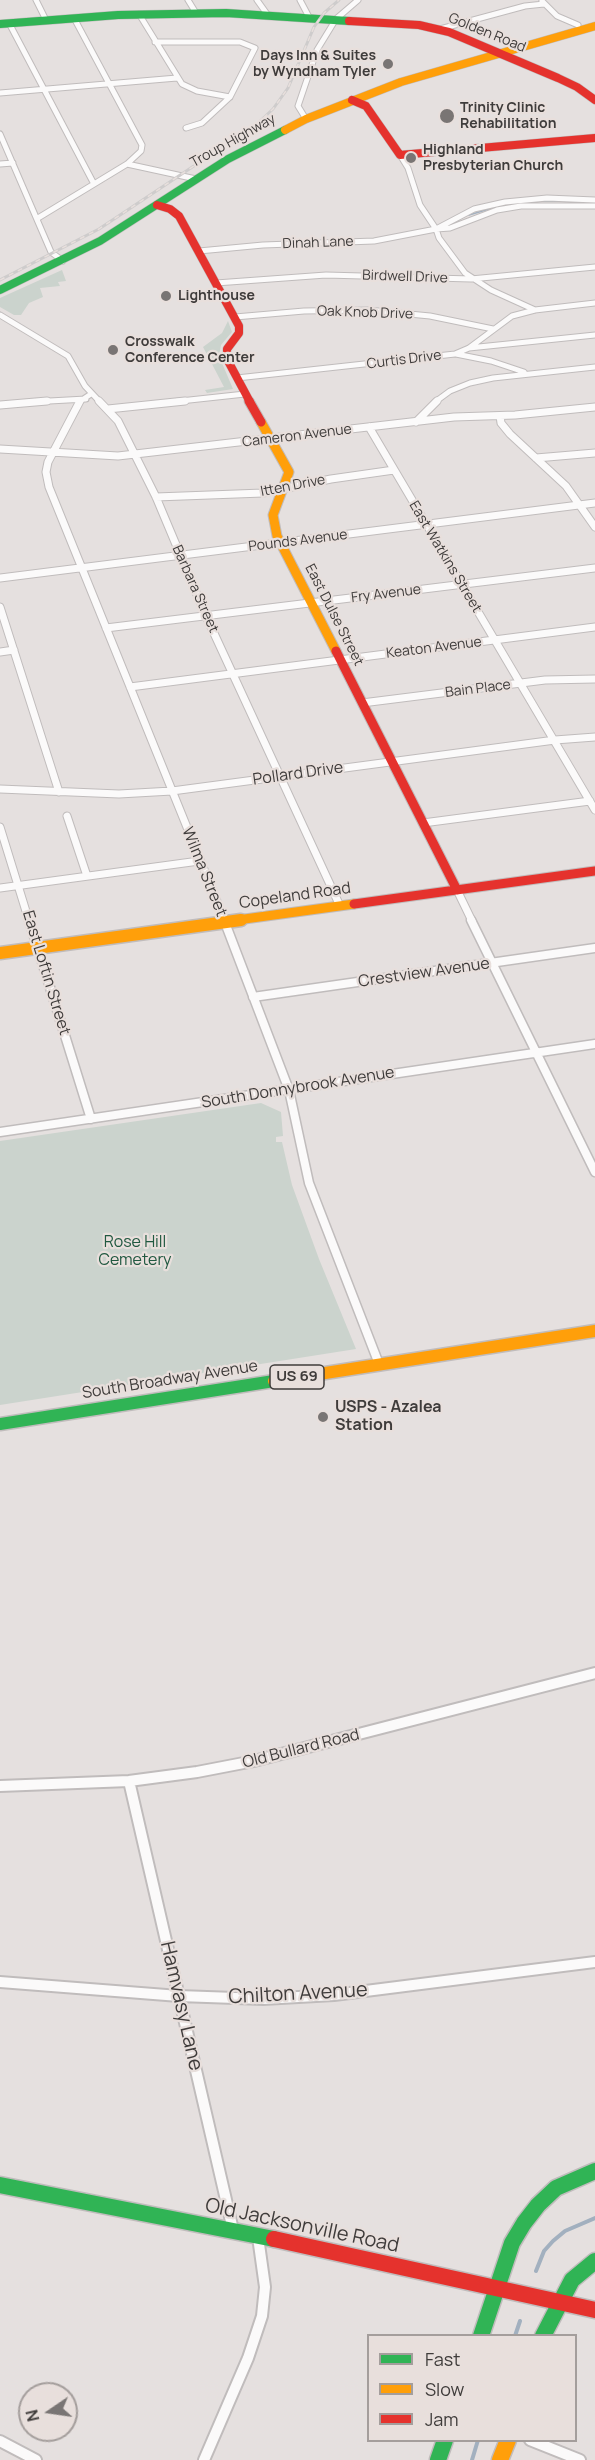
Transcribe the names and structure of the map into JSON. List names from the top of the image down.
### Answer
{
  "streets": {
    "street": [
      "Golden Road",
      "Troup Highway",
      "Dinah Lane",
      "Birdwell Drive",
      "Oak Knob Drive",
      "Curtis Drive",
      "Cameron Avenue",
      "Itten Drive",
      "Pounds Avenue",
      "East Watkins Street",
      "Barbara Street",
      "Fry Avenue",
      "East Dulse Street",
      "Keaton Avenue",
      "Bain Place",
      "Pollard Drive",
      "Wilma Street",
      "Copeland Road",
      "East Loftin Street",
      "Crestview Avenue",
      "South Donnybrook Avenue",
      "US 69",
      "South Broadway Avenue",
      "Old Bullard Road",
      "Chilton Avenue",
      "Hamvasy Lane",
      "Old Jacksonville Road"
    ]
  },
  "crossings": [
    ["Golden Road", "Troup Highway"],
    ["Oak Knob Drive", "Curtis Drive"],
    ["Oak Knob Drive", "East Dulse Street"],
    ["Curtis Drive", "East Dulse Street"],
    ["Cameron Avenue", "East Watkins Street"],
    ["Cameron Avenue", "Barbara Street"],
    ["Cameron Avenue", "East Dulse Street"],
    ["Cameron Avenue", "Wilma Street"],
    ["Itten Drive", "East Watkins Street"],
    ["Itten Drive", "Barbara Street"],
    ["Itten Drive", "East Dulse Street"],
    ["Pounds Avenue", "East Watkins Street"],
    ["Pounds Avenue", "Barbara Street"],
    ["Pounds Avenue", "East Dulse Street"],
    ["Pounds Avenue", "Wilma Street"],
    ["East Watkins Street", "Fry Avenue"],
    ["East Watkins Street", "Keaton Avenue"],
    ["East Watkins Street", "Bain Place"],
    ["East Watkins Street", "Pollard Drive"],
    ["Barbara Street", "Fry Avenue"],
    ["Barbara Street", "Keaton Avenue"],
    ["Barbara Street", "Pollard Drive"],
    ["Barbara Street", "Copeland Road"],
    ["Fry Avenue", "East Dulse Street"],
    ["Fry Avenue", "Wilma Street"],
    ["East Dulse Street", "Keaton Avenue"],
    ["East Dulse Street", "Bain Place"],
    ["East Dulse Street", "Pollard Drive"],
    ["East Dulse Street", "Copeland Road"],
    ["East Dulse Street", "Crestview Avenue"],
    ["East Dulse Street", "South Donnybrook Avenue"],
    ["Keaton Avenue", "Wilma Street"],
    ["Pollard Drive", "Wilma Street"],
    ["Wilma Street", "Copeland Road"],
    ["Wilma Street", "Crestview Avenue"],
    ["Wilma Street", "South Donnybrook Avenue"],
    ["Wilma Street", "South Broadway Avenue"],
    ["Copeland Road", "East Loftin Street"],
    ["East Loftin Street", "South Donnybrook Avenue"],
    ["Old Bullard Road", "Hamvasy Lane"],
    ["Chilton Avenue", "Hamvasy Lane"],
    ["Hamvasy Lane", "Old Jacksonville Road"]
  ],
  "parks": ["Rose Hill Cemetery"],
  "places": [
    "Days Inn & Suites by Wyndham Tyler",
    "Trinity Clinic Rehabilitation",
    "Highland Presbyterian Church",
    "Lighthouse",
    "Crosswalk Conference Center",
    "USPS - Azalea Station"
  ],
  "legend": ["Fast", "Slow", "Jam"],
  "north": "left"
}
